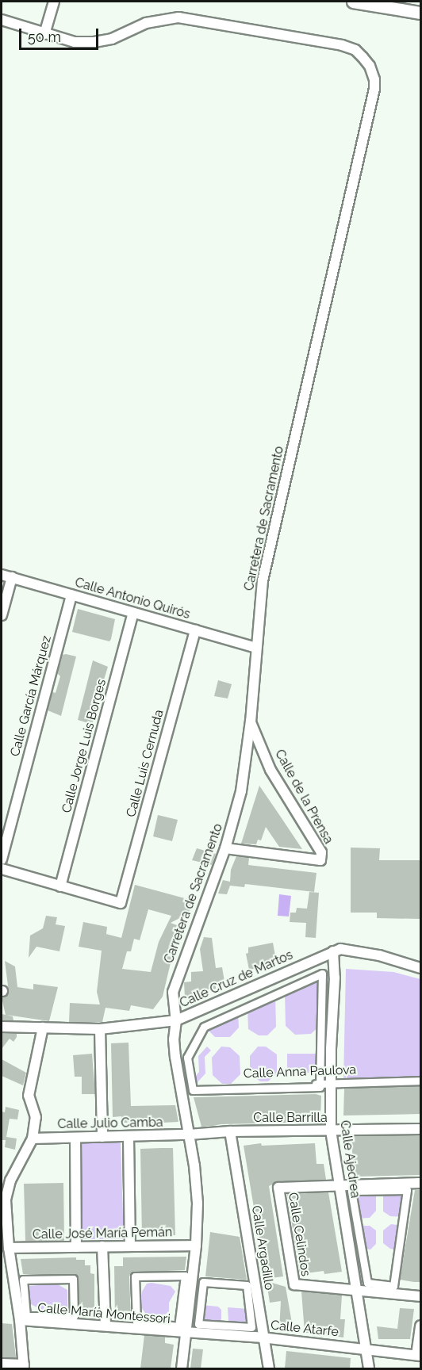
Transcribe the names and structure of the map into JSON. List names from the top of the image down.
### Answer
{
  "streets": {
    "street": [
      "Carretera de Sacramento",
      "Calle Antonio Quirós",
      "Calle García Márquez",
      "Calle Jorge Luis Borges",
      "Calle Luis Cernuda",
      "Calle de la Prensa",
      "Calle Cruz de Martos",
      "Calle Anna Paulova",
      "Calle Barrilla",
      "Calle Julio Camba",
      "Calle Ajedrea",
      "Calle José María Pemán",
      "Calle Celindos",
      "Calle Argadillo",
      "Calle María Montessori",
      "Calle Atarfe"
    ]
  },
  "crossings": [
    ["Carretera de Sacramento", "Calle Antonio Quirós"],
    ["Carretera de Sacramento", "Calle de la Prensa"],
    ["Carretera de Sacramento", "Calle Cruz de Martos"],
    ["Carretera de Sacramento", "Calle Anna Paulova"],
    ["Carretera de Sacramento", "Calle Barrilla"],
    ["Carretera de Sacramento", "Calle Julio Camba"],
    ["Carretera de Sacramento", "Calle José María Pemán"],
    ["Carretera de Sacramento", "Calle María Montessori"],
    ["Carretera de Sacramento", "Calle Atarfe"],
    ["Calle Antonio Quirós", "Calle García Márquez"],
    ["Calle Antonio Quirós", "Calle Jorge Luis Borges"],
    ["Calle Antonio Quirós", "Calle Luis Cernuda"],
    ["Calle Jorge Luis Borges", "Calle Luis Cernuda"],
    ["Calle Cruz de Martos", "Calle Ajedrea"],
    ["Calle Anna Paulova", "Calle Ajedrea"],
    ["Calle Barrilla", "Calle Julio Camba"],
    ["Calle Barrilla", "Calle Ajedrea"],
    ["Calle Barrilla", "Calle Argadillo"],
    ["Calle Ajedrea", "Calle Celindos"],
    ["Calle Ajedrea", "Calle Atarfe"],
    ["Calle Argadillo", "Calle Atarfe"],
    ["Calle María Montessori", "Calle Atarfe"]
  ],
  "scale_bar": "50 m"
}
